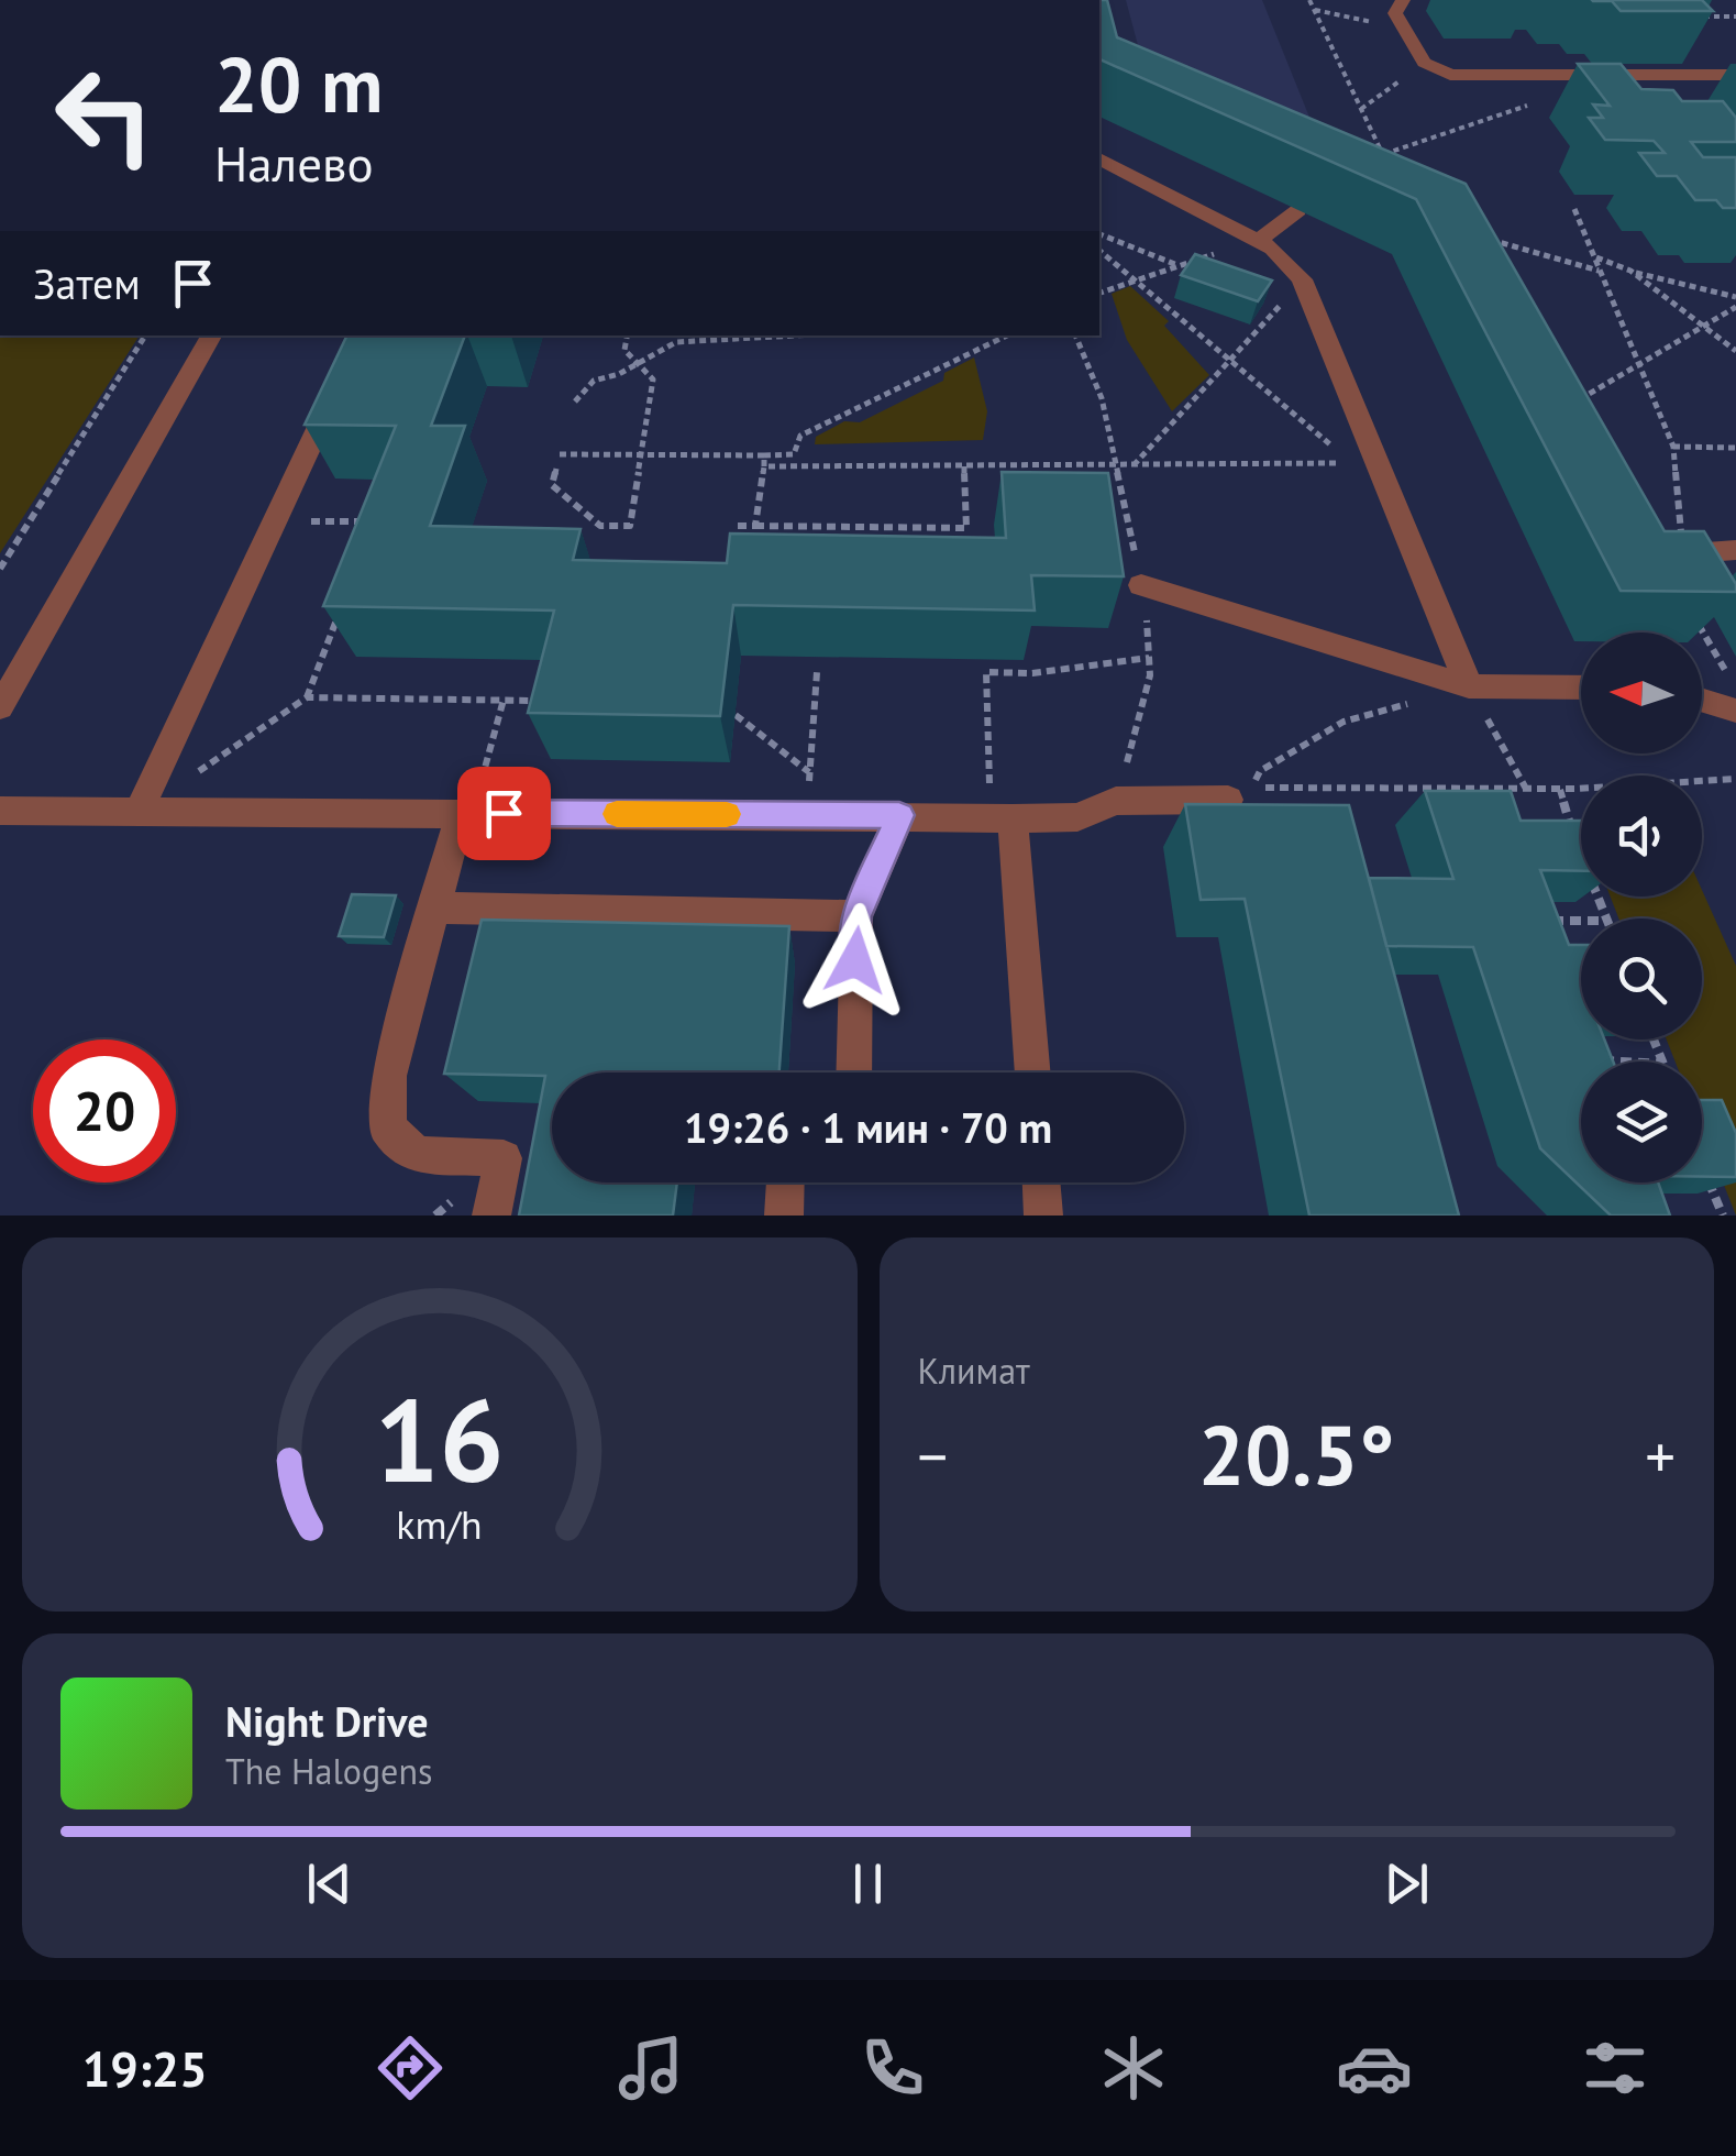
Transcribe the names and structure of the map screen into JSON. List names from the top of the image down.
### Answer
{
  "north": "left",
  "page": {
    "turn": ["20 m", "Налево"],
    "then": "Затем",
    "limit": "20",
    "trip": "19:26 · 1 мин · 70 m",
    "tile": "Климат",
    "heat": ["−", "20.5°", "+"],
    "song": ["Night Drive", "The Halogens"],
    "tabs": "19:25",
    "gauge": ["16", "km/h"]
  }
}
